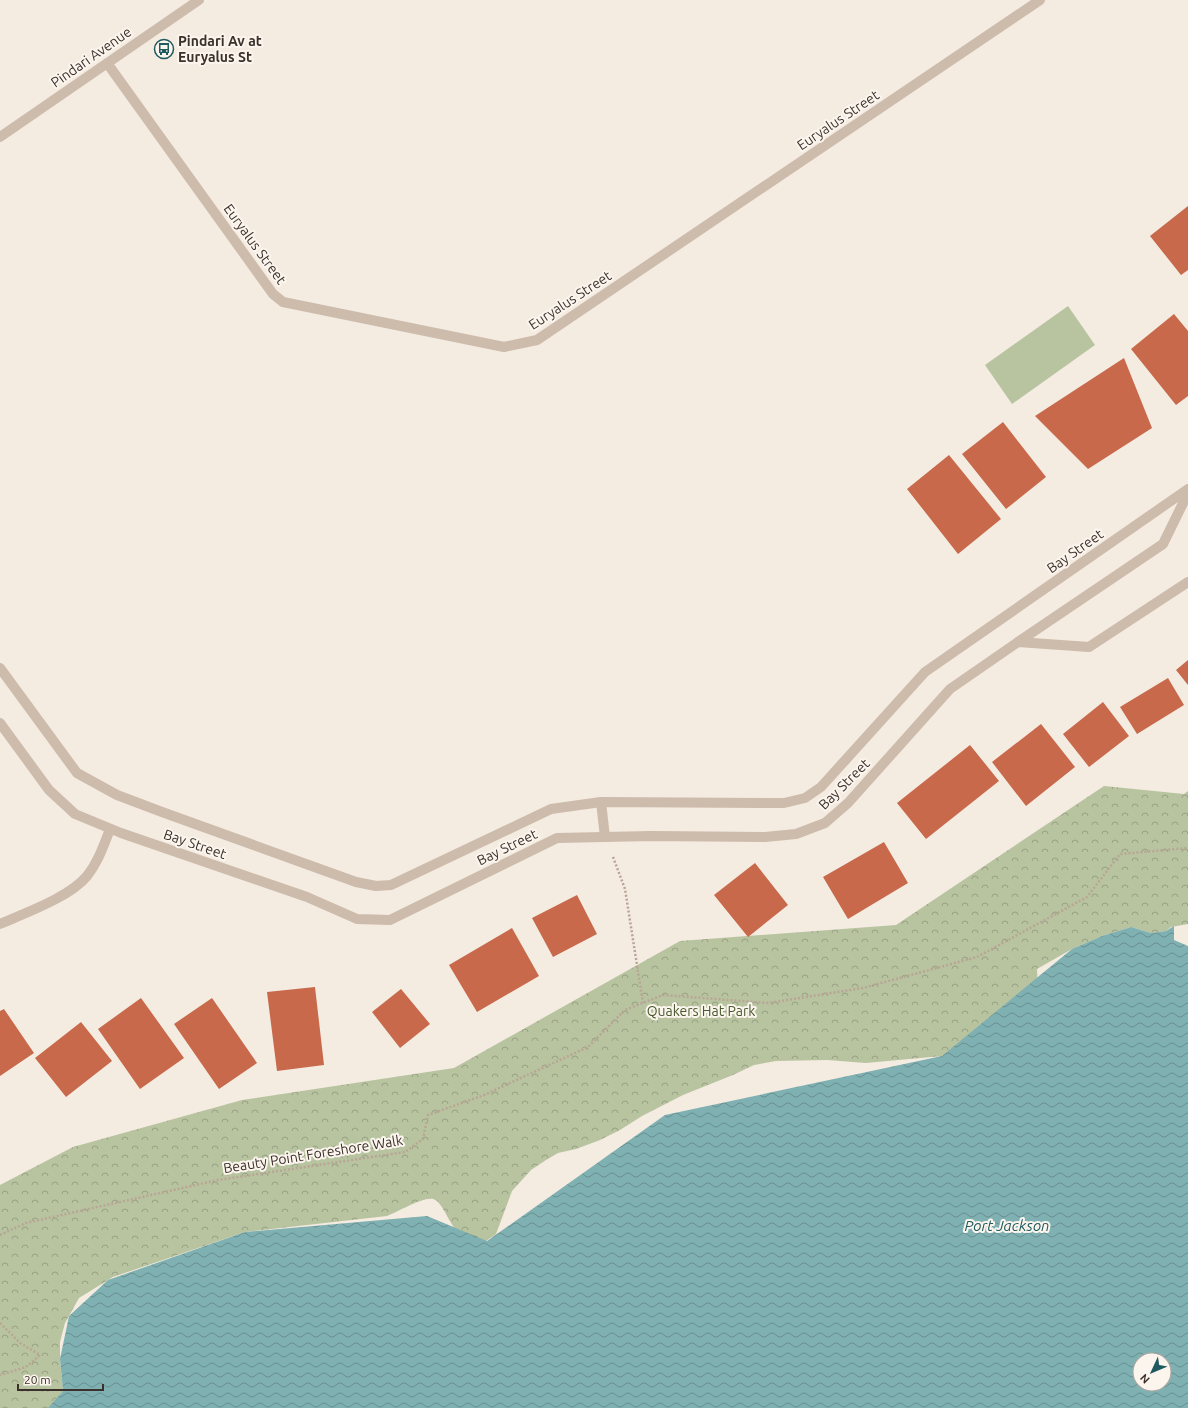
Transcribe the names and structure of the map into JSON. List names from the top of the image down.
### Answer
{
  "streets": {
    "street": ["Pindari Avenue", "Euryalus Street", "Bay Street"],
    "path": ["Beauty Point Foreshore Walk"]
  },
  "crossings": [
    ["Pindari Avenue", "Euryalus Street"]
  ],
  "water": ["Port Jackson"],
  "parks": ["Quakers Hat Park"],
  "places": {
    "bus stop": ["Pindari Av at Euryalus St"]
  },
  "scale_bar": "20 m",
  "north": "bottom left"
}
